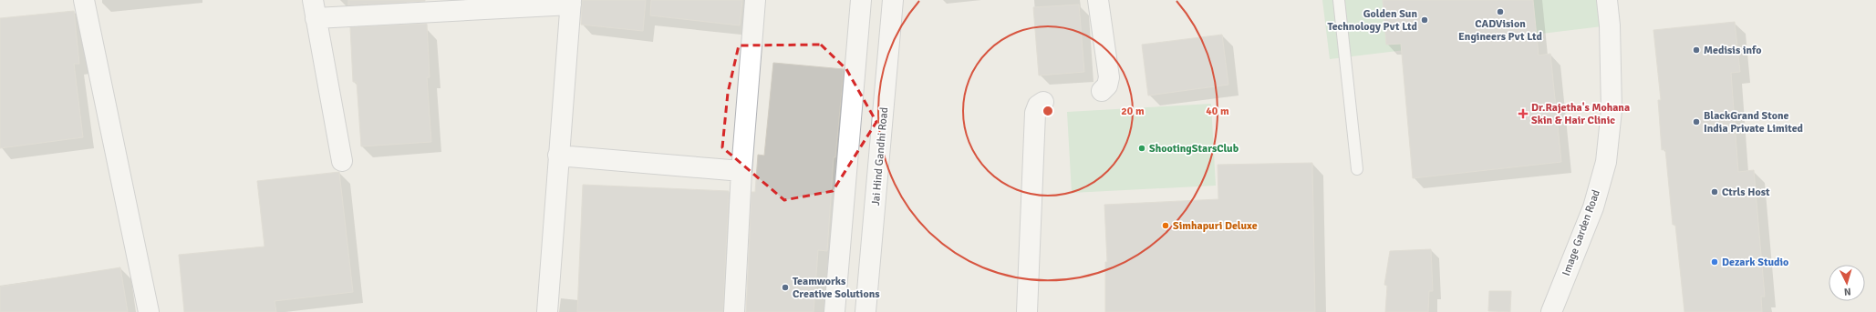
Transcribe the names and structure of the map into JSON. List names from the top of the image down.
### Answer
{
  "streets": {
    "street": ["Jai Hind Gandhi Road", "Image Garden Road"]
  },
  "places": {
    "other": [
      "CADVision Engineers Pvt Ltd",
      "Golden Sun Technology Pvt Ltd",
      "Medisis info",
      "BlackGrand Stone India Private Limited",
      "ShootingStarsClub",
      "Ctrls Host",
      "Simhapuri Deluxe",
      "Dezark Studio",
      "Teamworks Creative Solutions"
    ],
    "health": ["Dr.Rajetha's Mohana Skin & Hair Clinic"]
  },
  "north": "bottom",
  "rings": ["20 m", "40 m"]
}
